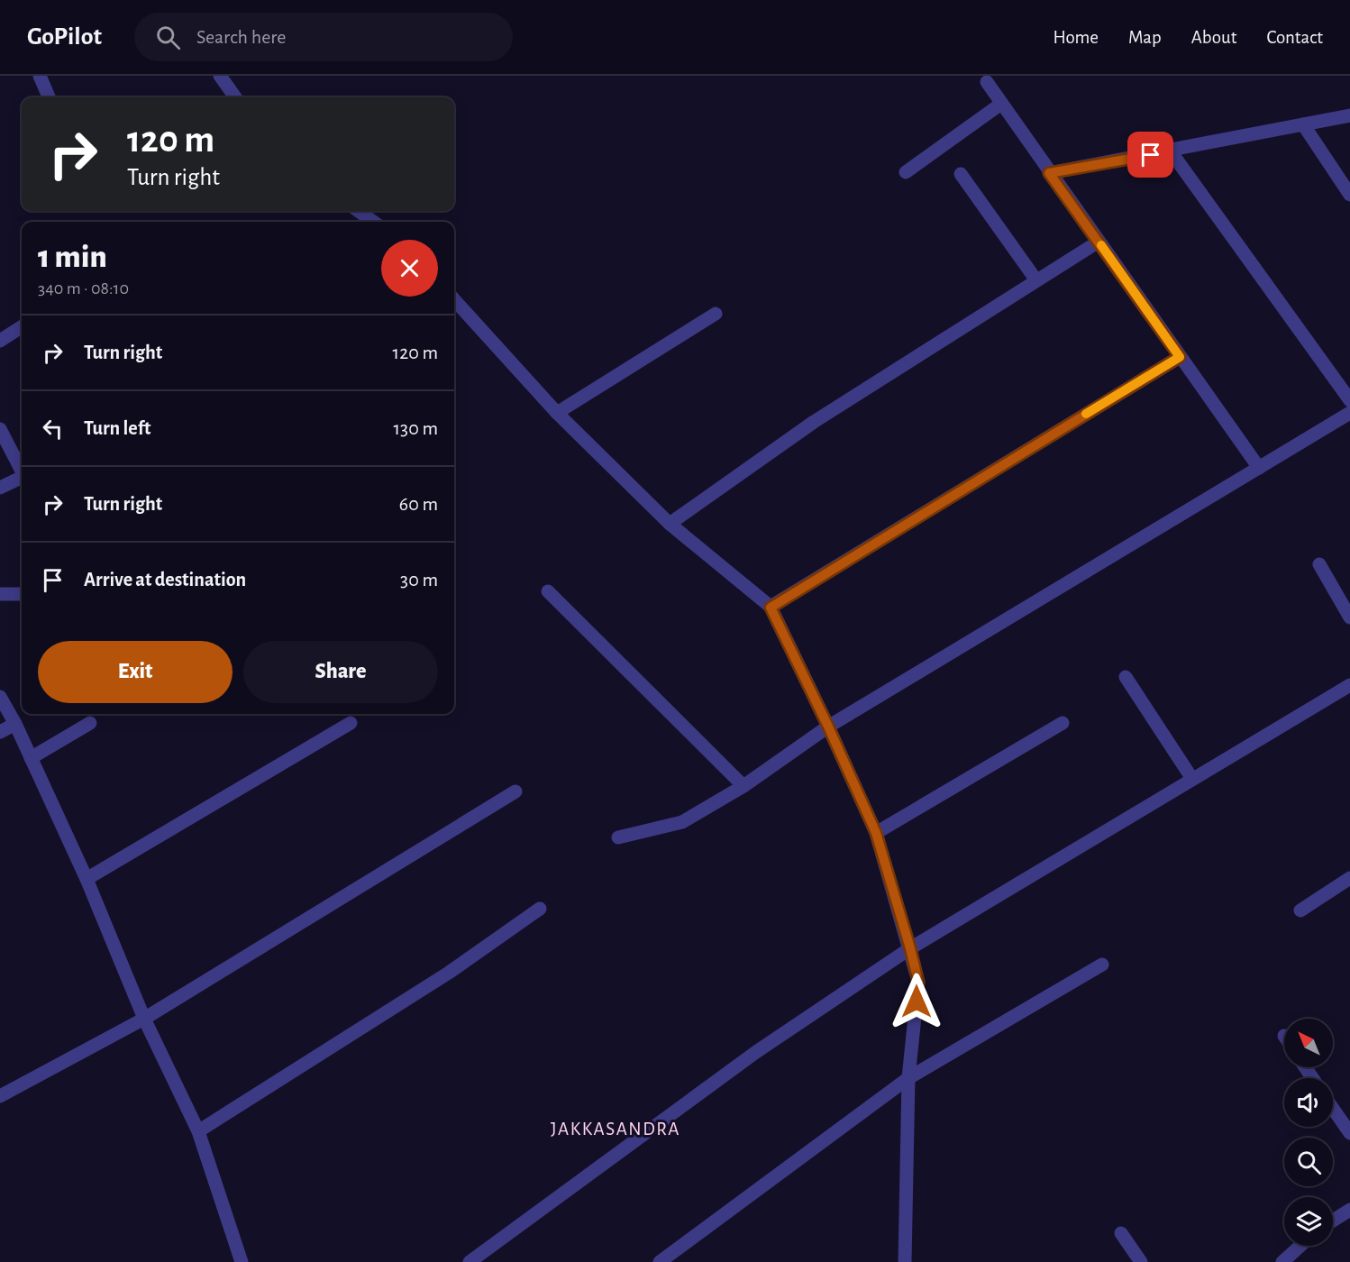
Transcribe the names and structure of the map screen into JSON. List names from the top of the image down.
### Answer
{
  "districts": ["JAKKASANDRA"],
  "north": "top left",
  "page": {
    "header": "GoPilot",
    "search": "Search here",
    "nav": [
      "Home",
      "Map",
      "About",
      "Contact"
    ],
    "turn": ["120 m", "Turn right"],
    "heading": ["1 min", "340 m · 08:10"],
    "list": [
      {
        "name": "Turn right",
        "value": "120 m"
      },
      {
        "name": "Turn left",
        "value": "130 m"
      },
      {
        "name": "Turn right",
        "value": "60 m"
      },
      {
        "name": "Arrive at destination",
        "value": "30 m"
      }
    ],
    "buttons": ["Exit", "Share"]
  }
}
